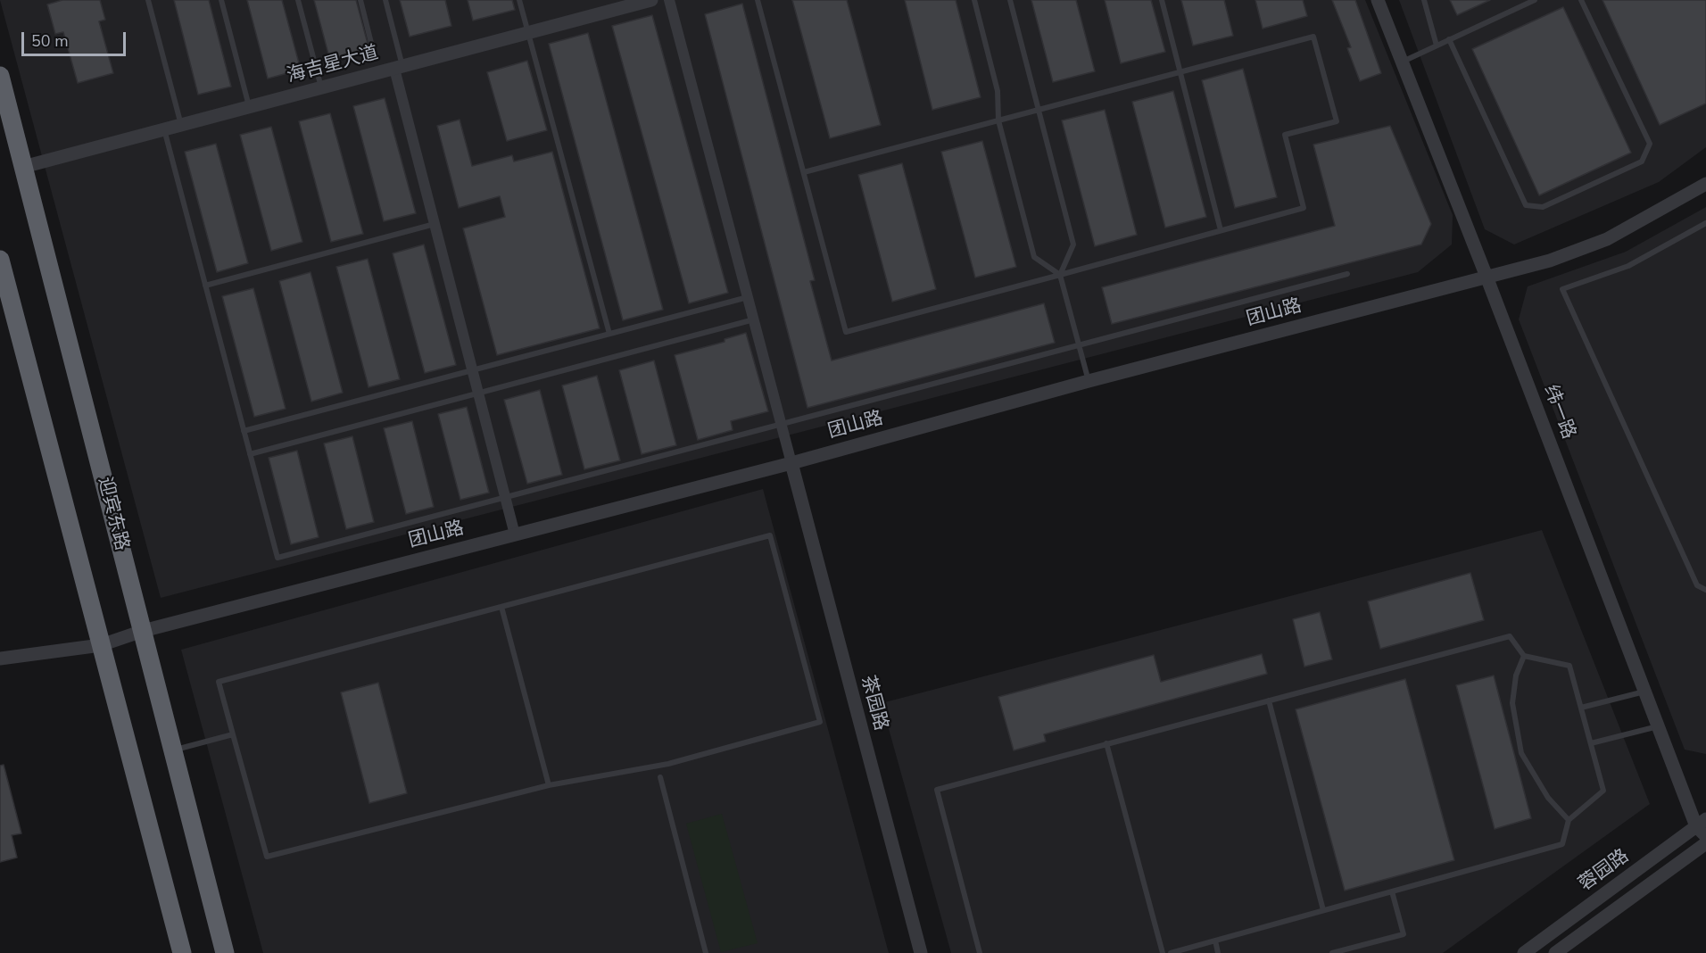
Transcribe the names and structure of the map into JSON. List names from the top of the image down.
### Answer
{
  "streets": {
    "highway": ["迎宾东路"],
    "street": [
      "海吉星大道",
      "团山路",
      "纬一路",
      "茶园路",
      "蓉园路"
    ]
  },
  "crossings": [
    ["海吉星大道", "迎宾东路"],
    ["团山路", "纬一路"],
    ["团山路", "迎宾东路"],
    ["团山路", "茶园路"],
    ["纬一路", "蓉园路"]
  ],
  "scale_bar": "50 m"
}
